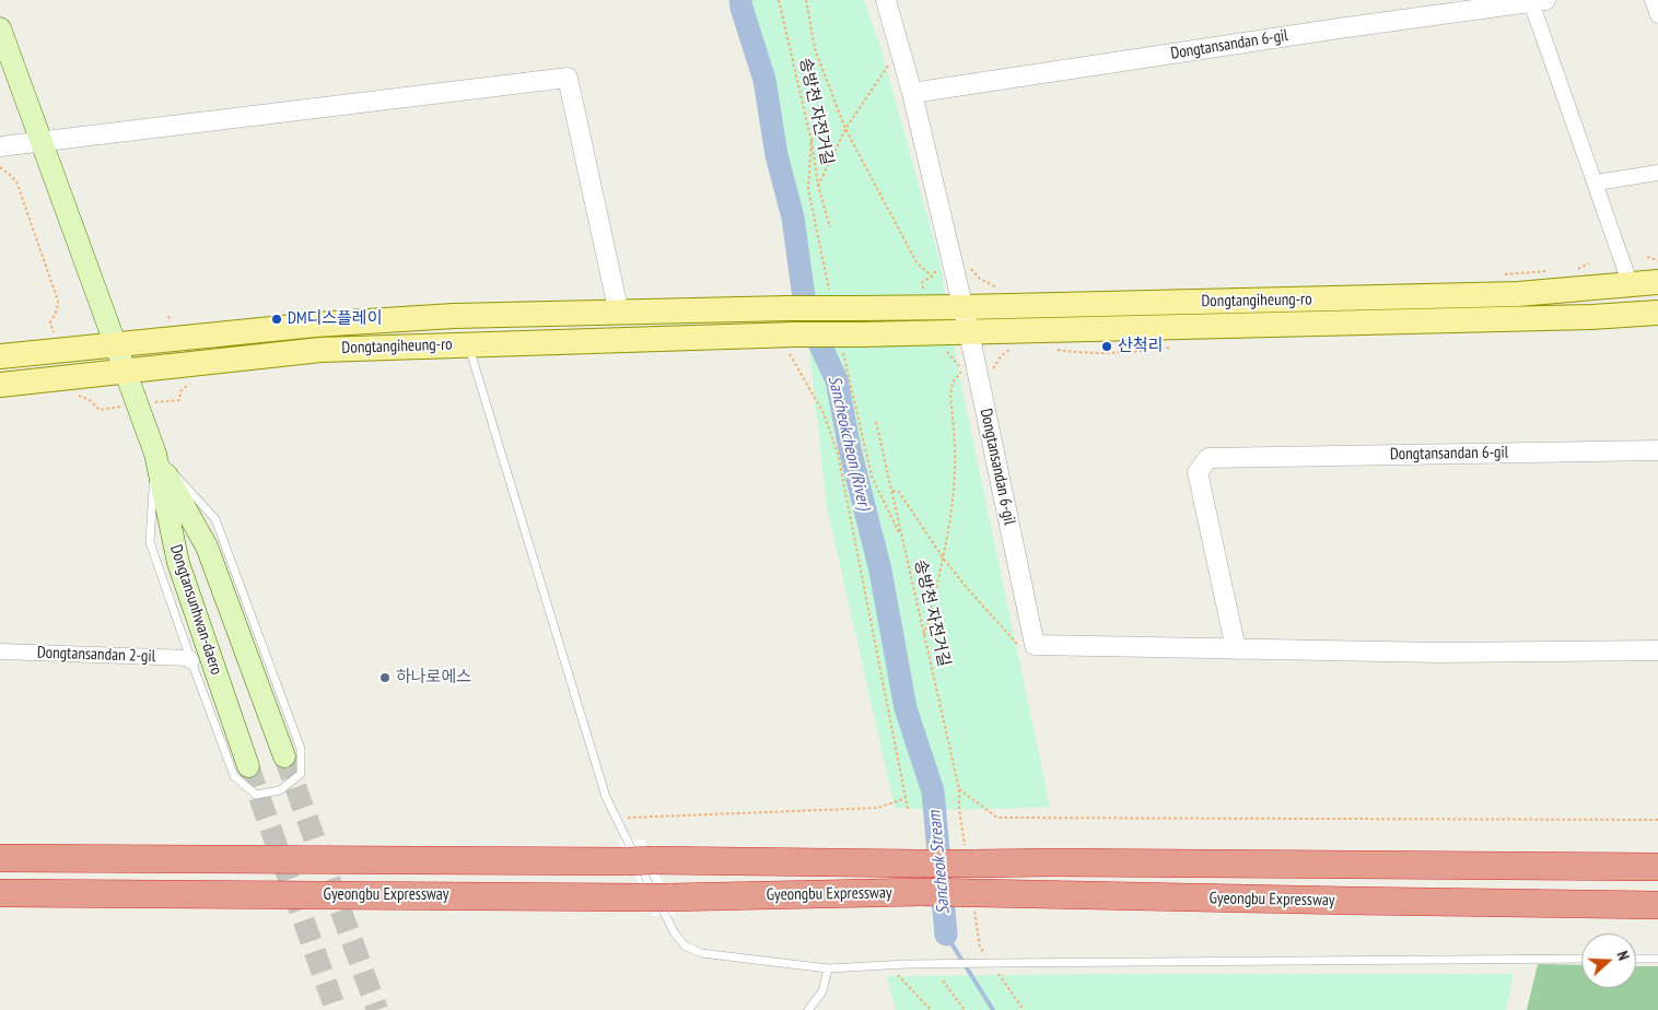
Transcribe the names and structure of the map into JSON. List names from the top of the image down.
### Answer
{
  "streets": {
    "highway": ["Gyeongbu Expressway"],
    "main road": ["Dongtangiheung-ro", "Dongtansunhwan-daero"],
    "street": ["Dongtansandan 6-gil", "Dongtansandan 2-gil"],
    "path": ["송방천 자전거길"]
  },
  "crossings": [
    ["Dongtansandan 6-gil", "Dongtangiheung-ro"]
  ],
  "water": ["Sancheokcheon (River)", "Sancheok Stream"],
  "places": ["DM디스플레이", "산척리", "하나로에스"],
  "north": "right"
}
